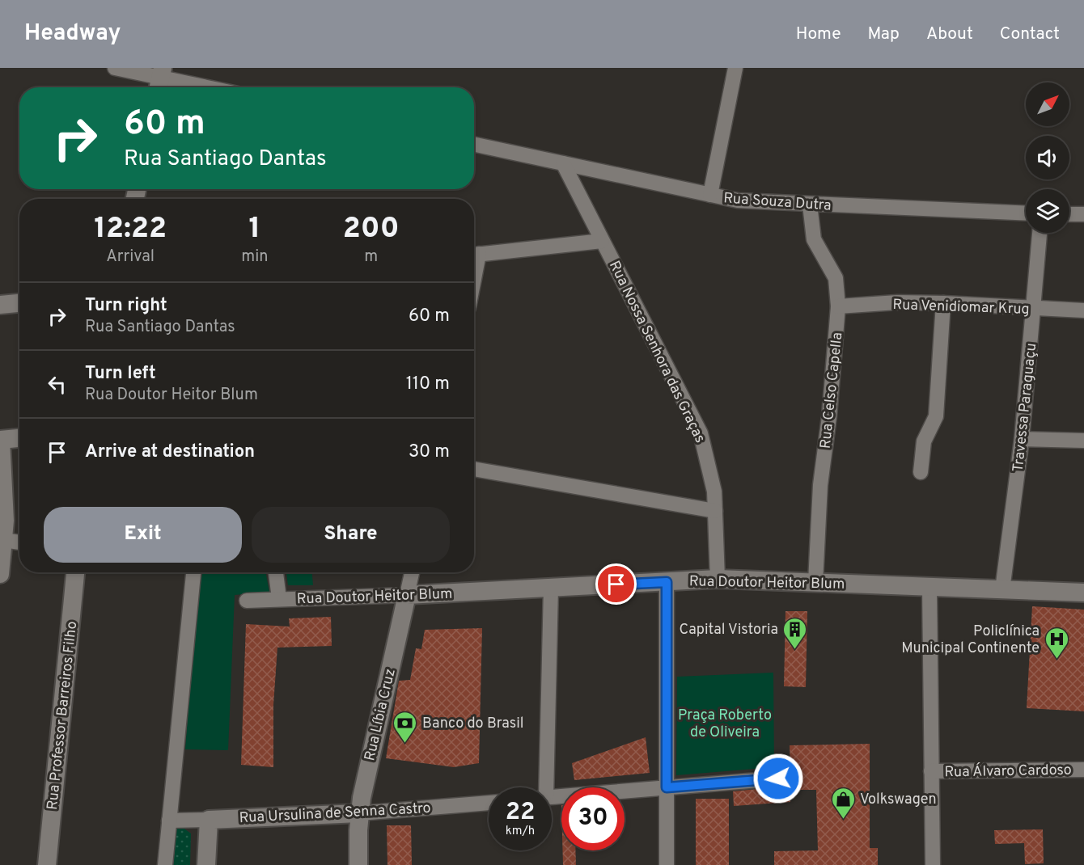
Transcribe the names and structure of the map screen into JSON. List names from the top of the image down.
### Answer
{
  "streets": {
    "street": [
      "Rua Souza Dutra",
      "Rua Venidiomar Krug",
      "Rua Nossa Senhora das Graças",
      "Rua Celso Capella",
      "Travessa Paraguaçu",
      "Rua Doutor Heitor Blum",
      "Rua Líbia Cruz",
      "Rua Professor Barreiros Filho",
      "Rua Álvaro Cardoso",
      "Rua Ursulina de Senna Castro"
    ]
  },
  "crossings": [
    ["Rua Souza Dutra", "Rua Nossa Senhora das Graças"],
    ["Rua Souza Dutra", "Rua Celso Capella"],
    ["Rua Venidiomar Krug", "Rua Celso Capella"],
    ["Rua Venidiomar Krug", "Travessa Paraguaçu"],
    ["Rua Nossa Senhora das Graças", "Rua Doutor Heitor Blum"],
    ["Rua Celso Capella", "Rua Doutor Heitor Blum"],
    ["Travessa Paraguaçu", "Rua Doutor Heitor Blum"],
    ["Rua Doutor Heitor Blum", "Rua Líbia Cruz"],
    ["Rua Líbia Cruz", "Rua Ursulina de Senna Castro"]
  ],
  "parks": ["Praça Roberto de Oliveira"],
  "places": {
    "building": ["Capital Vistoria"],
    "hospital": ["Policlínica Municipal Continente"],
    "bank": ["Banco do Brasil"],
    "shop": ["Volkswagen"]
  },
  "north": "top right",
  "page": {
    "header": "Headway",
    "nav": [
      "Home",
      "Map",
      "About",
      "Contact"
    ],
    "turn": ["60 m", "Rua Santiago Dantas"],
    "eta": [
      "12:22",
      "Arrival",
      "1",
      "min",
      "200",
      "m"
    ],
    "list": [
      {
        "name": "Turn right",
        "note": "Rua Santiago Dantas",
        "value": "60 m"
      },
      {
        "name": "Turn left",
        "note": "Rua Doutor Heitor Blum",
        "value": "110 m"
      },
      {
        "name": "Arrive at destination",
        "value": "30 m"
      }
    ],
    "buttons": ["Exit", "Share"],
    "speed": "22 km/h",
    "limit": "30"
  }
}
